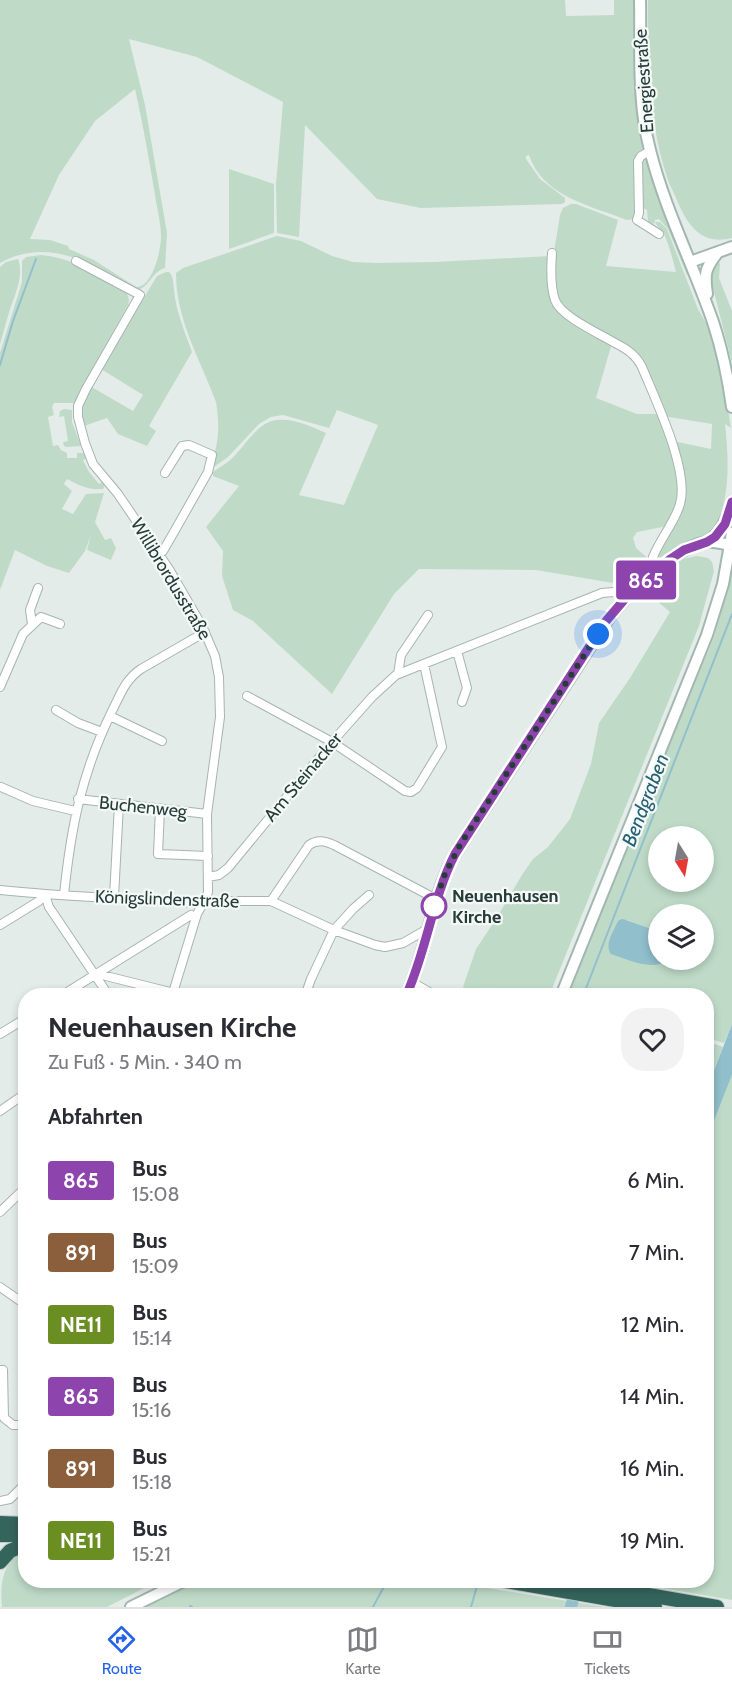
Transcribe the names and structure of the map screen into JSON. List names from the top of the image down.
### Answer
{
  "streets": {
    "main road": ["Energiestraße"],
    "street": [
      "Willibrordusstraße",
      "Am Steinacker",
      "Buchenweg",
      "Königslindenstraße"
    ]
  },
  "crossings": [
    ["Willibrordusstraße", "Am Steinacker"],
    ["Willibrordusstraße", "Buchenweg"],
    ["Willibrordusstraße", "Königslindenstraße"]
  ],
  "water": ["Bendgraben"],
  "places": ["Neuenhausen Kirche"],
  "lines": ["bus line 865"],
  "north": "bottom",
  "page": {
    "on_map": "865",
    "heading": [
      ["Neuenhausen Kirche", "Zu Fuß · 5 Min. · 340 m"],
      "Abfahrten"
    ],
    "list": [
      {
        "mark": "865",
        "name": "Bus",
        "note": "15:08",
        "value": "6 Min."
      },
      {
        "mark": "891",
        "name": "Bus",
        "note": "15:09",
        "value": "7 Min."
      },
      {
        "mark": "NE11",
        "name": "Bus",
        "note": "15:14",
        "value": "12 Min."
      },
      {
        "mark": "865",
        "name": "Bus",
        "note": "15:16",
        "value": "14 Min."
      },
      {
        "mark": "891",
        "name": "Bus",
        "note": "15:18",
        "value": "16 Min."
      },
      {
        "mark": "NE11",
        "name": "Bus",
        "note": "15:21",
        "value": "19 Min."
      }
    ],
    "tabs": ["Route", "Karte", "Tickets"]
  }
}
